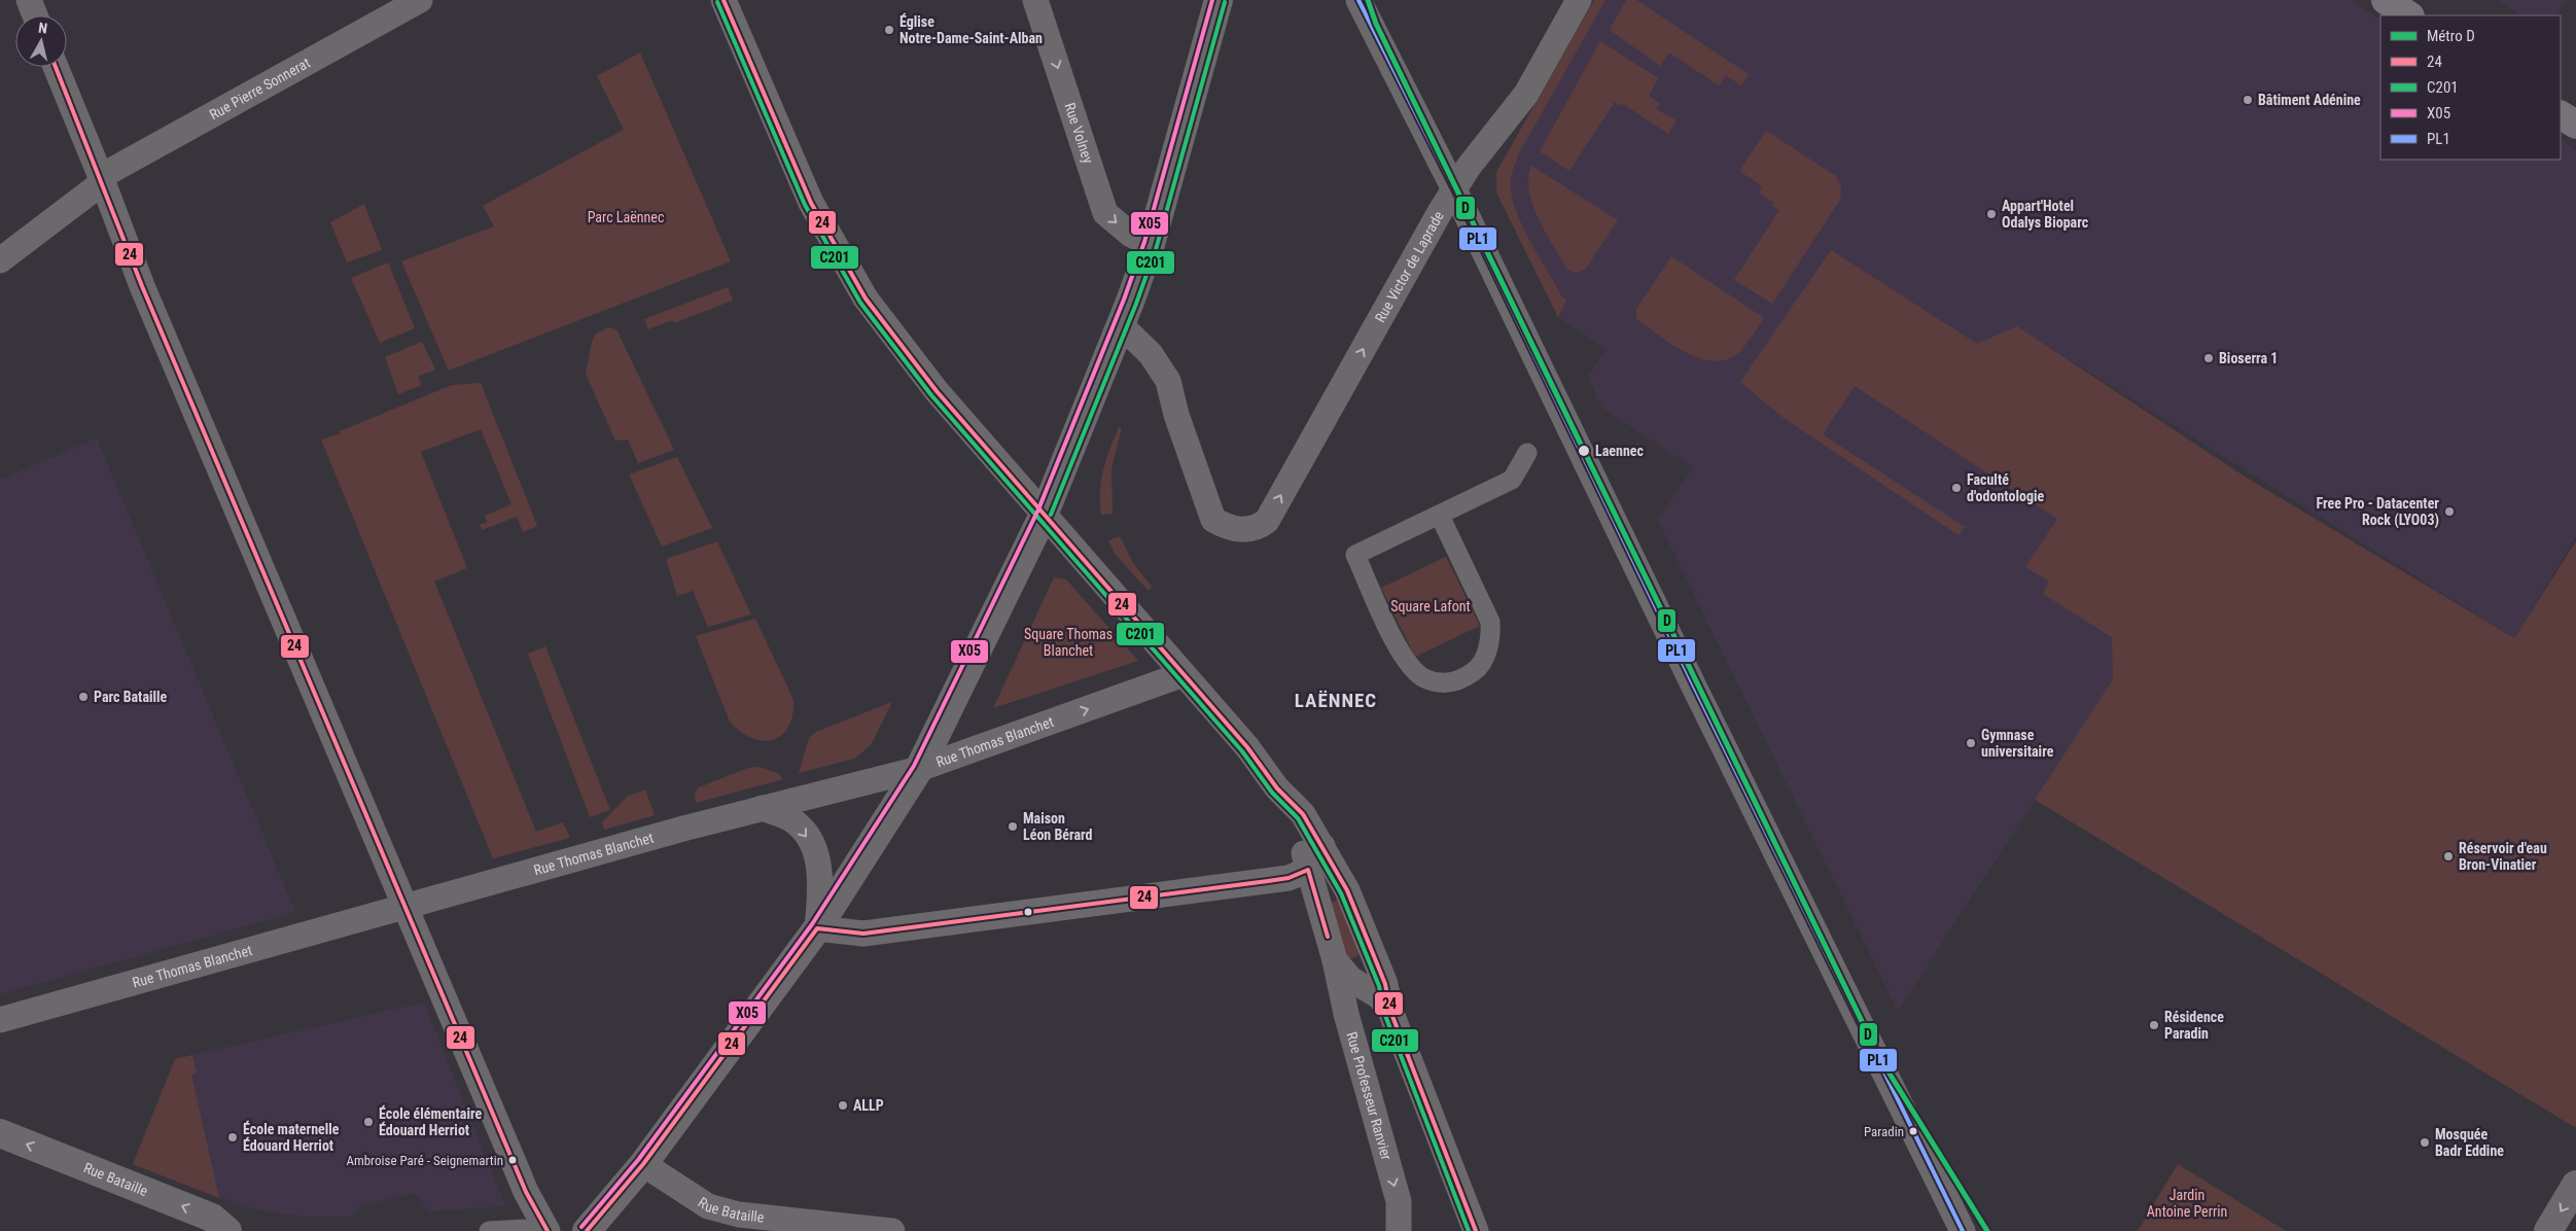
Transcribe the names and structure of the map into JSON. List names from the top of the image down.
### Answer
{
  "streets": {
    "street": [
      "Rue Pierre Sonnerat",
      "Rue Volney",
      "Rue Victor de Laprade",
      "Rue Thomas Blanchet",
      "Rue Professeur Ranvier",
      "Rue Bataille"
    ]
  },
  "one_way": ["Rue Volney", "Rue Bataille"],
  "districts": ["LAËNNEC"],
  "parks": [
    "Parc Laënnec",
    "Square Lafont",
    "Square Thomas Blanchet",
    "Jardin Antoine Perrin"
  ],
  "places": [
    "Église Notre-Dame-Saint-Alban",
    "Bâtiment Adénine",
    "Appart'Hotel Odalys Bioparc",
    "Bioserra 1",
    "Laennec",
    "Faculté d'odontologie",
    "Free Pro - Datacenter Rock (LYO03)",
    "Parc Bataille",
    "Gymnase universitaire",
    "Maison Léon Bérard",
    "Réservoir d'eau Bron-Vinatier",
    "Résidence Paradin",
    "ALLP",
    "École élémentaire Édouard Herriot",
    "Paradin",
    "École maternelle Édouard Herriot",
    "Mosquée Badr Eddine",
    "Ambroise Paré - Seignemartin"
  ],
  "lines": [
    "metro line D",
    "transit line 24",
    "transit line X05",
    "transit line PL1",
    "transit line C201"
  ],
  "legend": [
    "Métro D",
    "24",
    "C201",
    "X05",
    "PL1"
  ],
  "north": "top"
}
